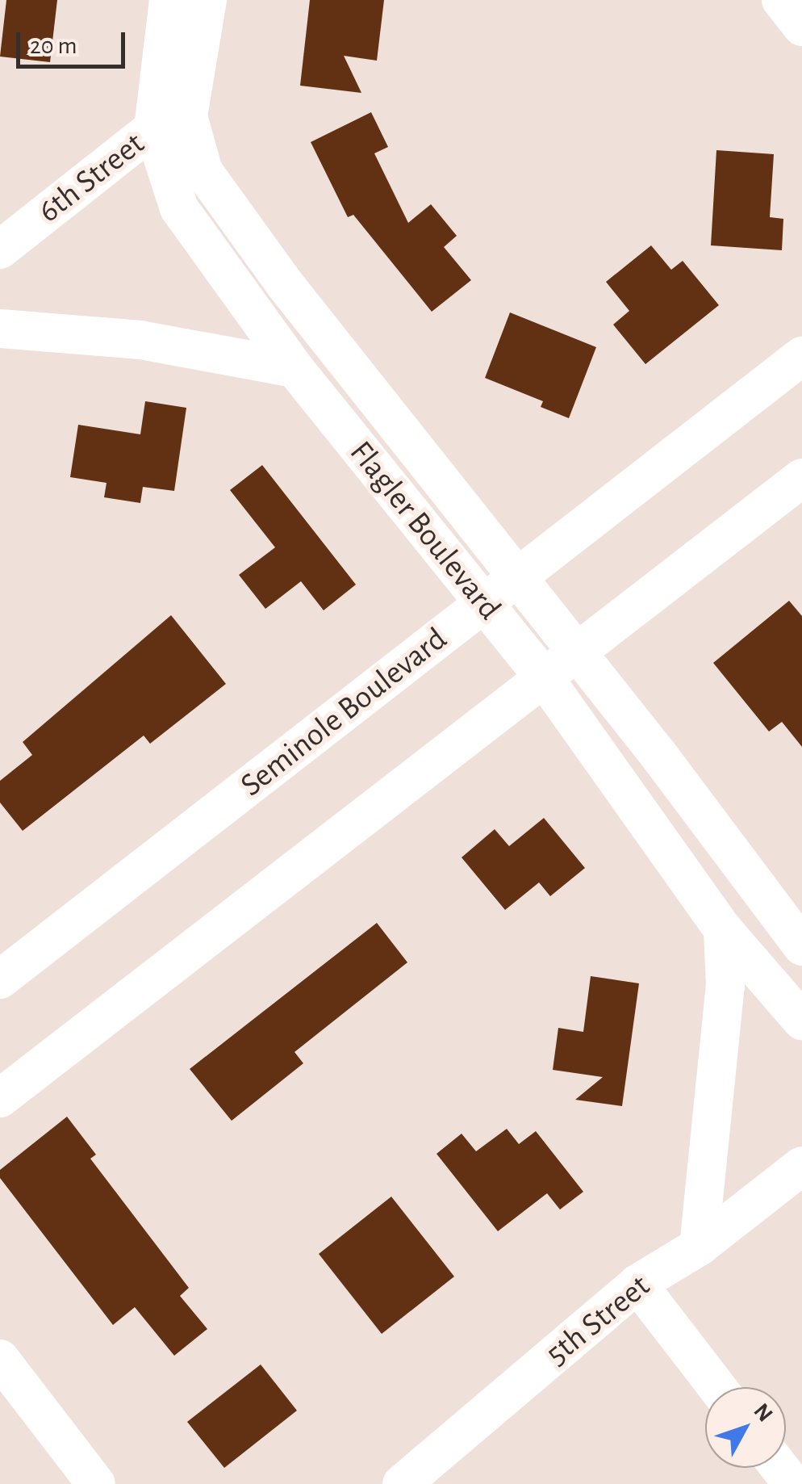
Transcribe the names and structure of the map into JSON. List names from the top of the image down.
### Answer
{
  "streets": {
    "street": [
      "6th Street",
      "Flagler Boulevard",
      "Seminole Boulevard",
      "5th Street"
    ]
  },
  "crossings": [
    ["6th Street", "Flagler Boulevard"],
    ["Flagler Boulevard", "Seminole Boulevard"]
  ],
  "scale_bar": "20 m",
  "north": "top right"
}
